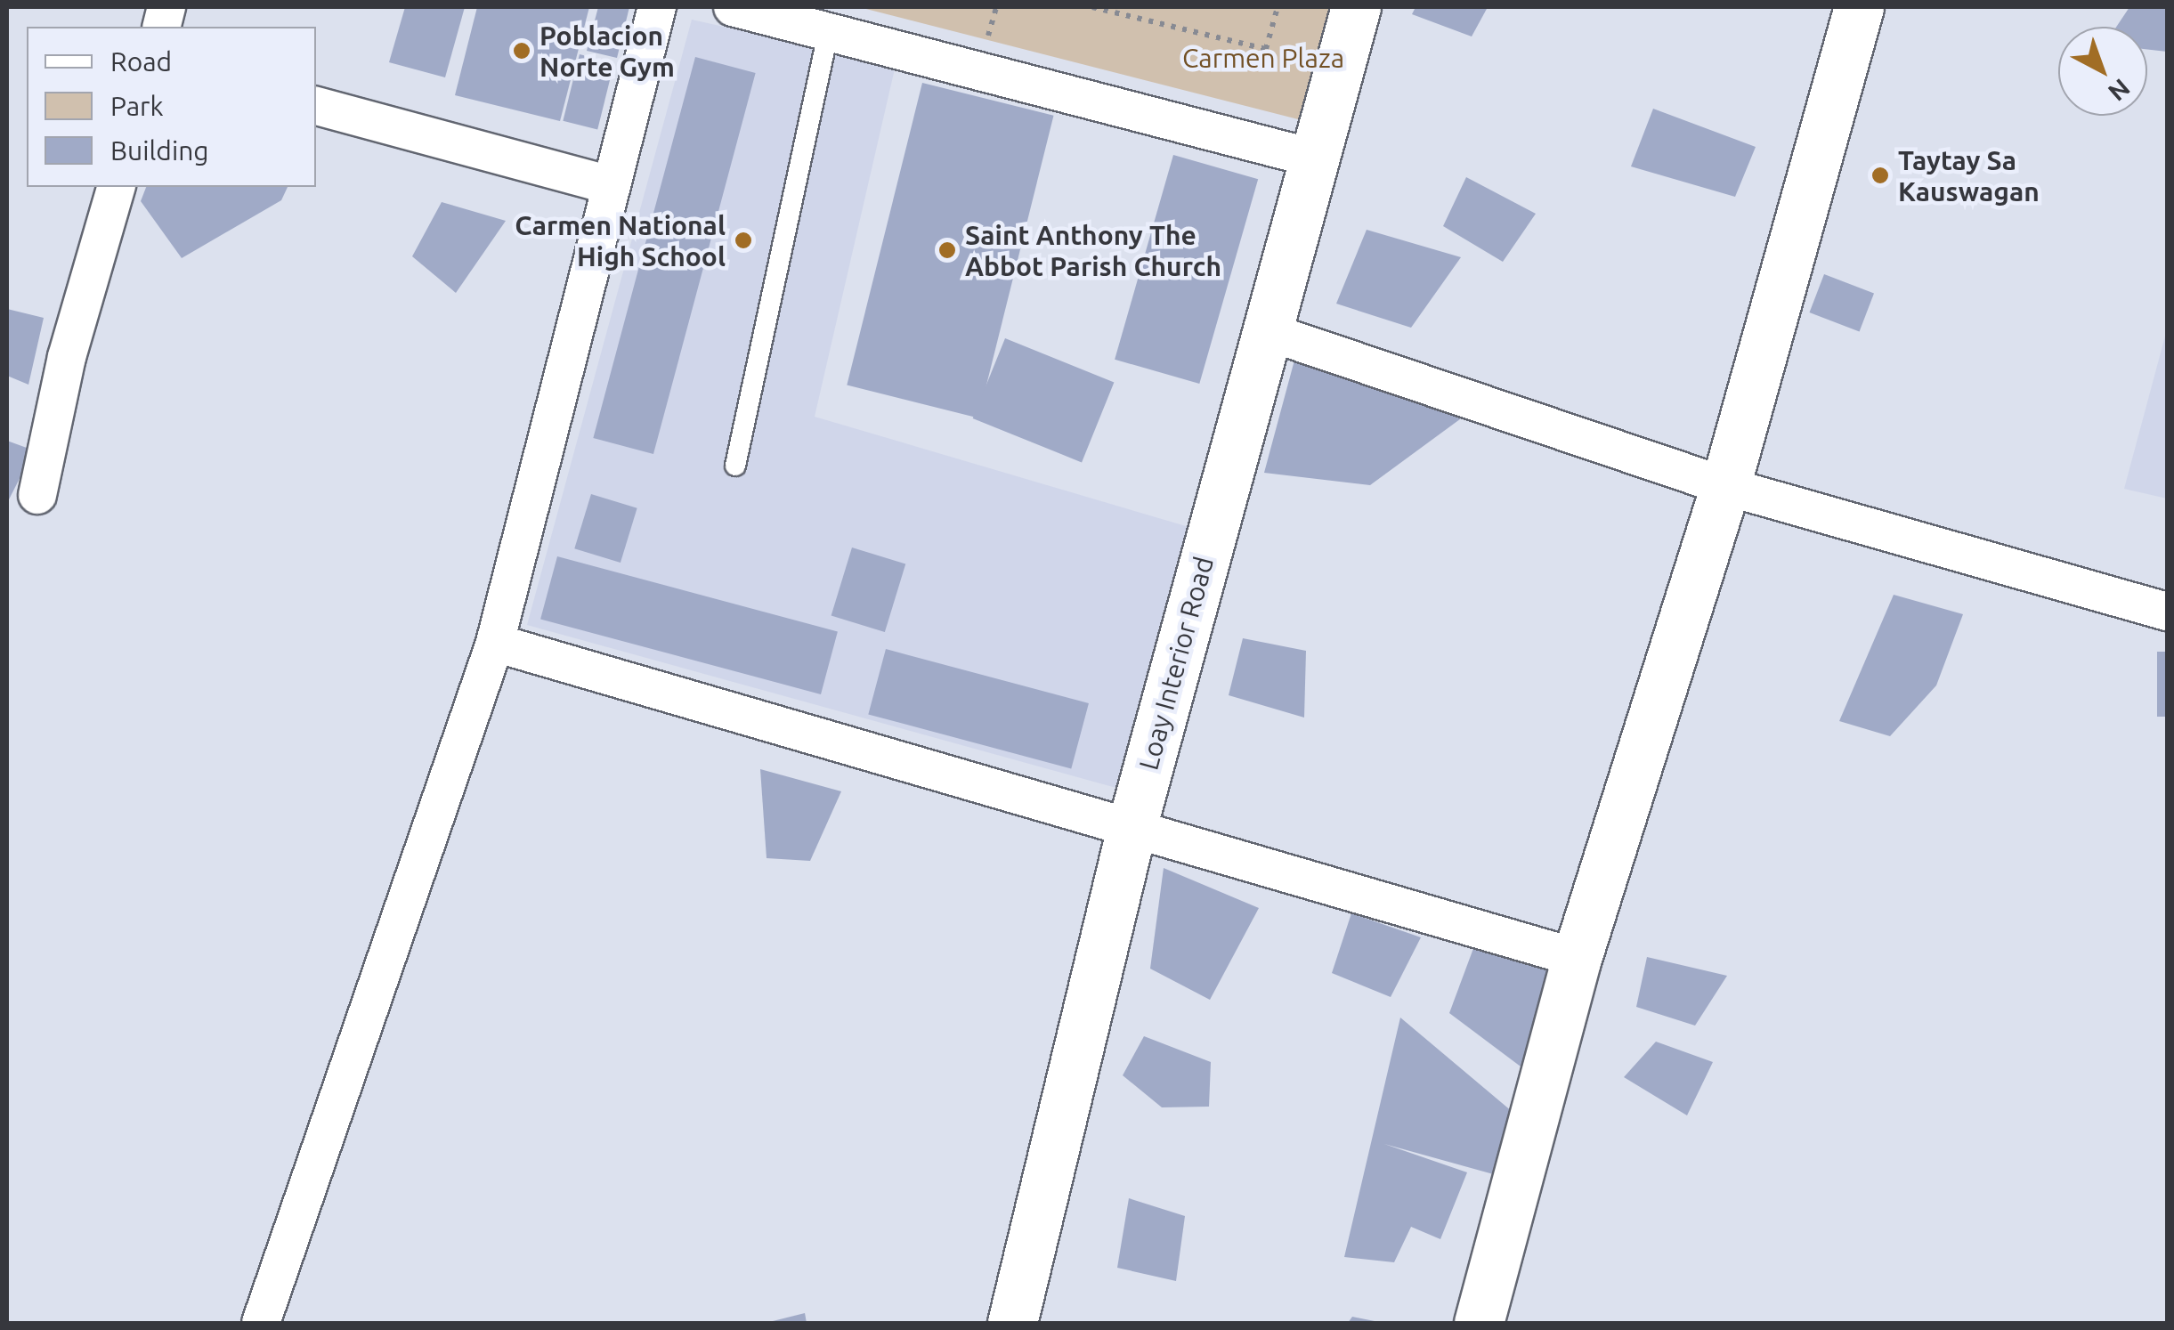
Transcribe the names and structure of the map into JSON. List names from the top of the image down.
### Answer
{
  "streets": {
    "street": ["Loay Interior Road"]
  },
  "parks": ["Carmen Plaza"],
  "places": [
    "Poblacion Norte Gym",
    "Taytay Sa Kauswagan",
    "Carmen National High School",
    "Saint Anthony The Abbot Parish Church"
  ],
  "legend": ["Road", "Park", "Building"],
  "north": "bottom right"
}
